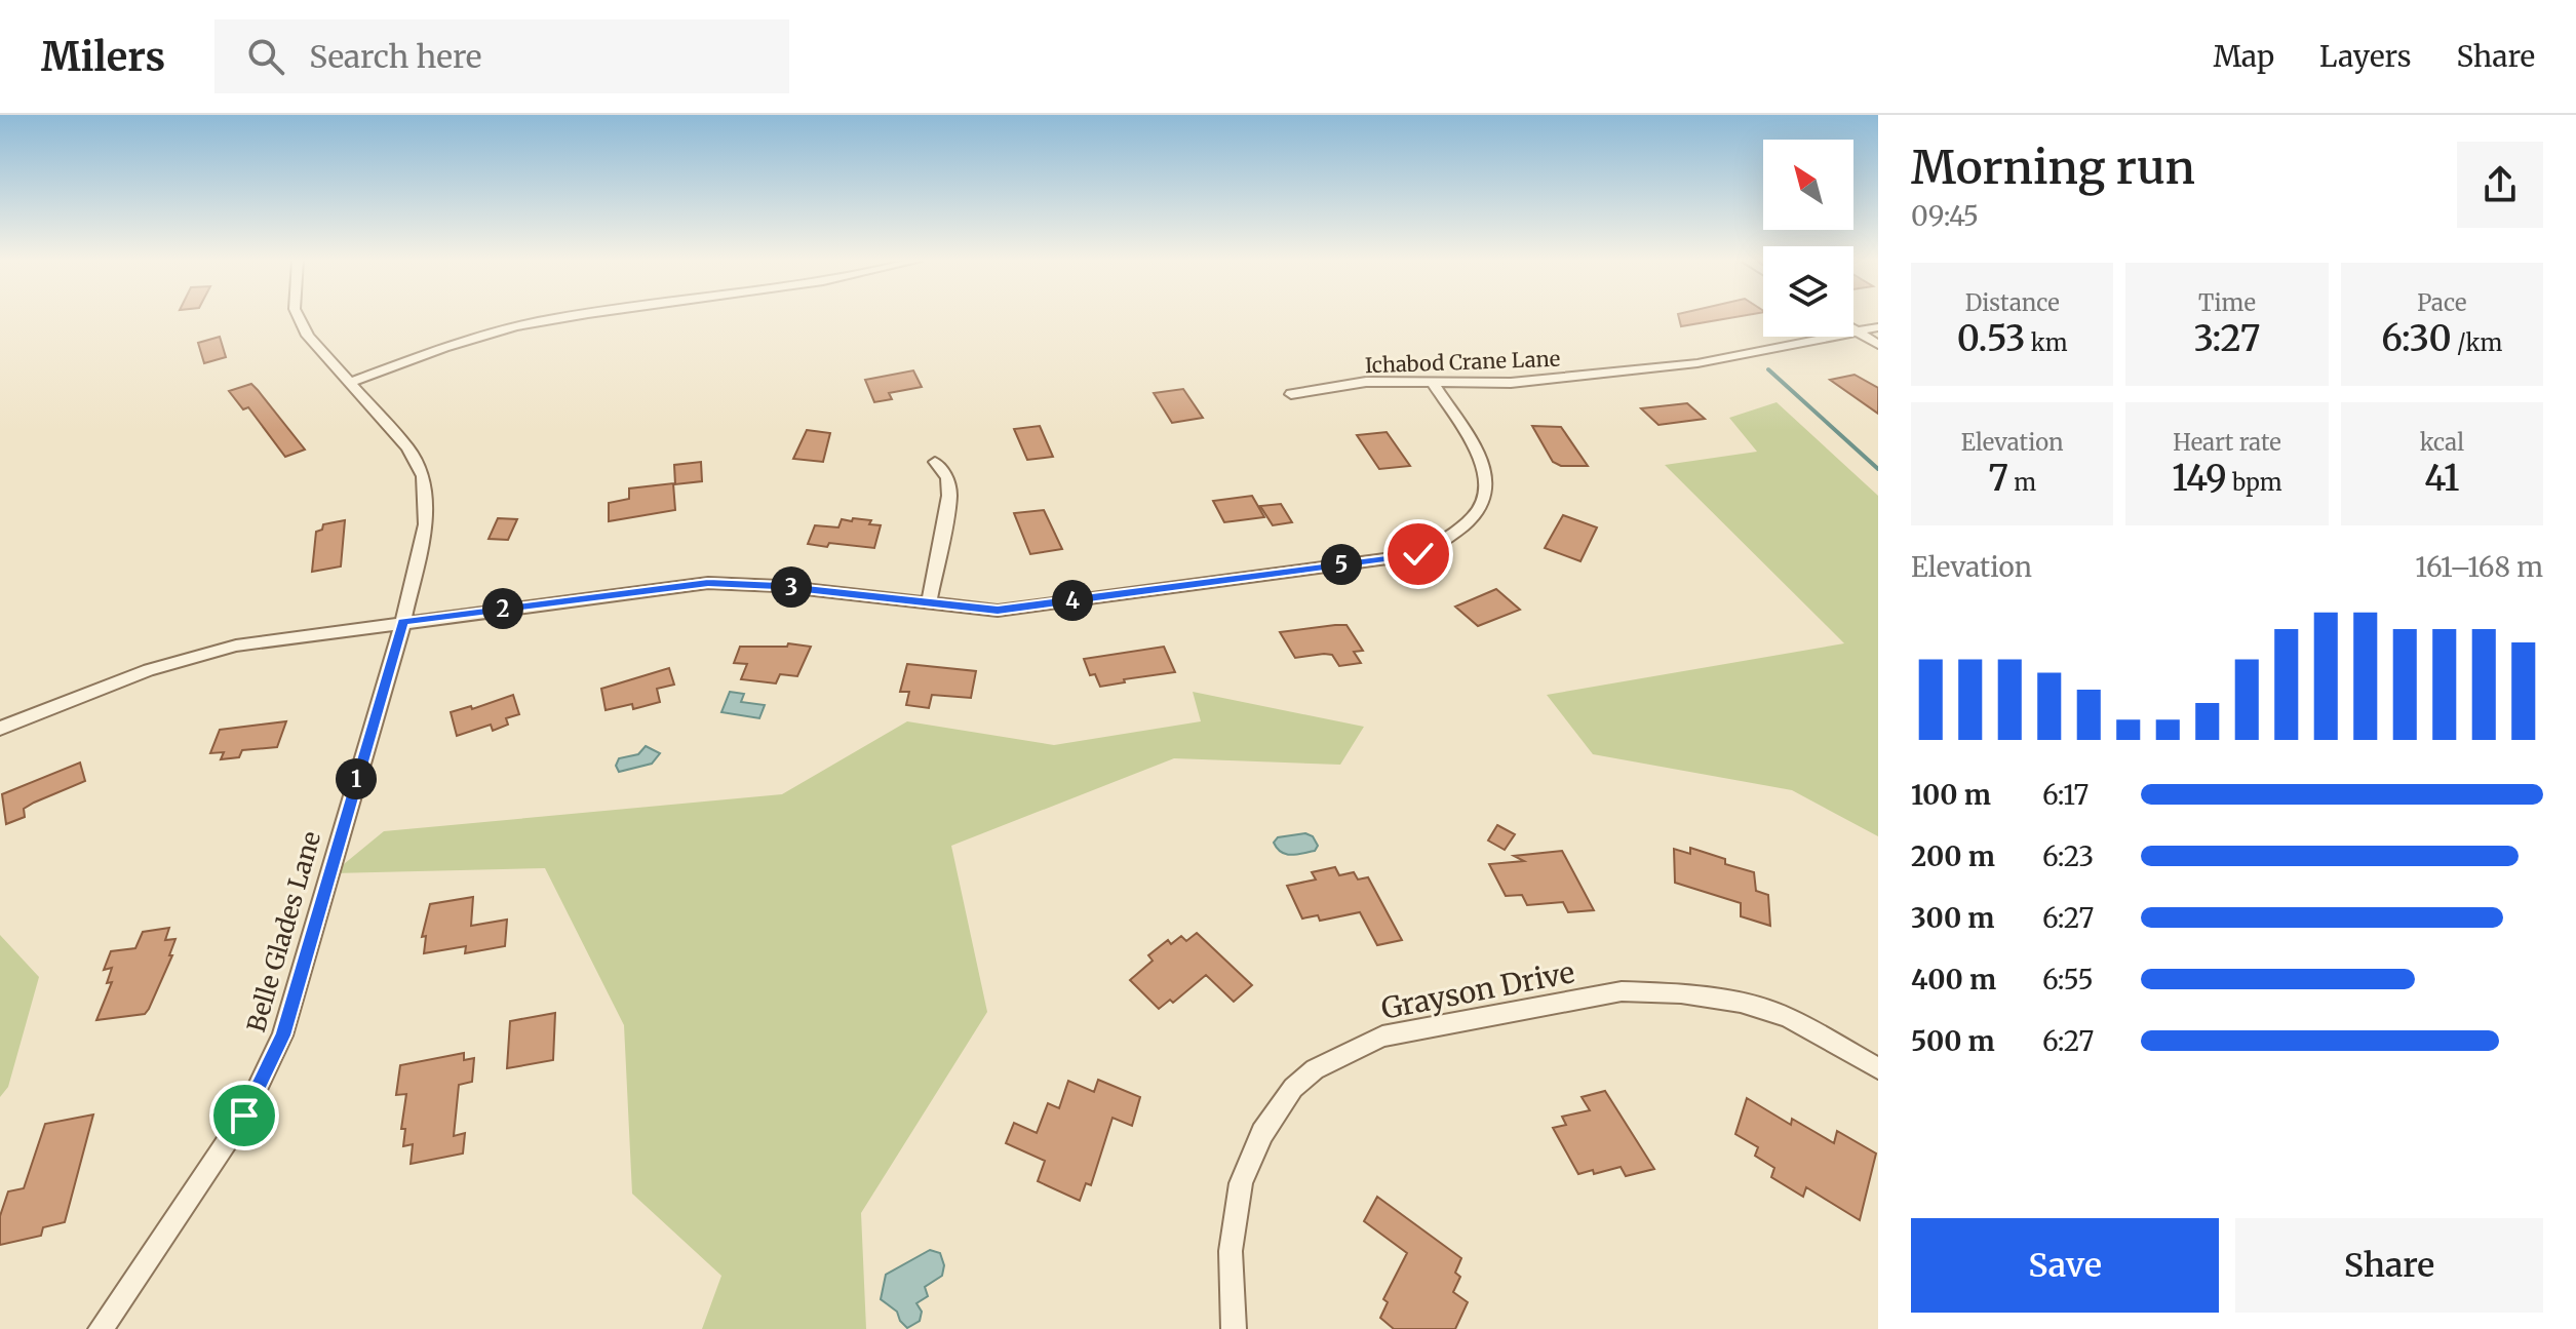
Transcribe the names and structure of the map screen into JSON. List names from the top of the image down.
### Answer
{
  "streets": {
    "street": ["Ichabod Crane Lane", "Belle Glades Lane", "Grayson Drive"]
  },
  "north": "top left",
  "page": {
    "header": "Milers",
    "search": "Search here",
    "nav": ["Map", "Layers", "Share"],
    "heading": ["Morning run", "09:45"],
    "stats": [
      ["Distance", "0.53 km"],
      ["Time", "3:27"],
      ["Pace", "6:30 /km"],
      ["Elevation", "7 m"],
      ["Heart rate", "149 bpm"],
      ["kcal", "41"]
    ],
    "chart": ["Elevation", "161–168 m"],
    "pins": [
      "5",
      "3",
      "4",
      "2",
      "1"
    ],
    "list": [
      {
        "name": "100 m",
        "note": "6:17"
      },
      {
        "name": "200 m",
        "note": "6:23"
      },
      {
        "name": "300 m",
        "note": "6:27"
      },
      {
        "name": "400 m",
        "note": "6:55"
      },
      {
        "name": "500 m",
        "note": "6:27"
      }
    ],
    "buttons": ["Save", "Share"]
  }
}
